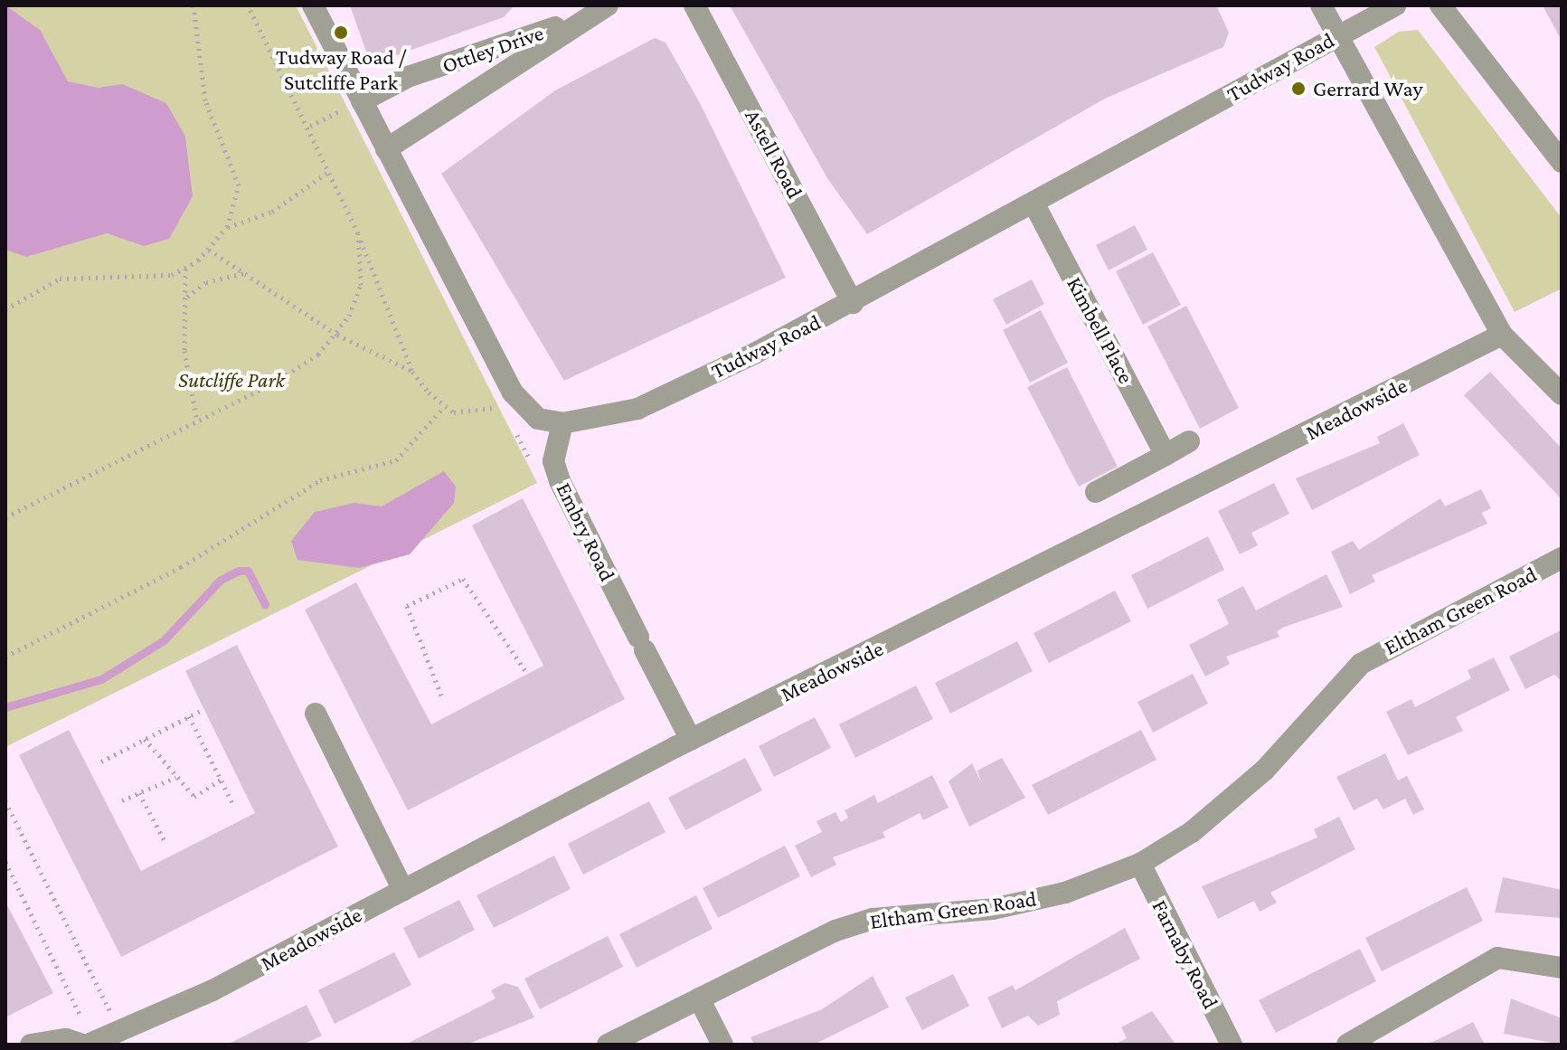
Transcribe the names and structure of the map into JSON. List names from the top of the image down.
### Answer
{
  "streets": {
    "street": [
      "Ottley Drive",
      "Tudway Road",
      "Astell Road",
      "Kimbell Place",
      "Meadowside",
      "Embry Road",
      "Eltham Green Road",
      "Farnaby Road"
    ]
  },
  "crossings": [
    ["Tudway Road", "Astell Road"],
    ["Tudway Road", "Kimbell Place"],
    ["Tudway Road", "Embry Road"],
    ["Meadowside", "Embry Road"],
    ["Eltham Green Road", "Farnaby Road"]
  ],
  "parks": ["Sutcliffe Park"],
  "places": ["Tudway Road / Sutcliffe Park", "Gerrard Way"]
}
